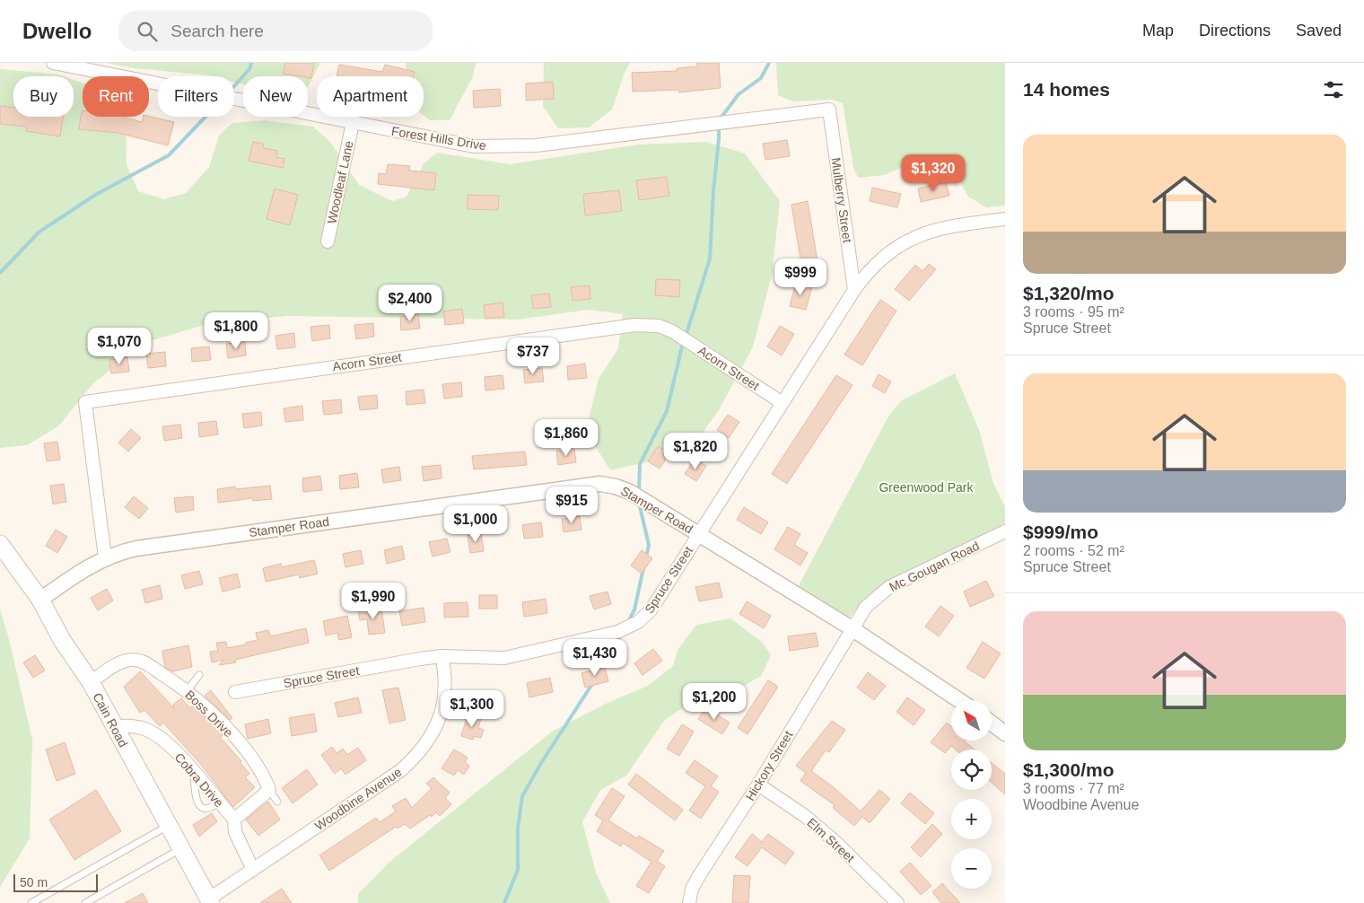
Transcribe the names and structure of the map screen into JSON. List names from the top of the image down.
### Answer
{
  "streets": {
    "main road": ["Cain Road"],
    "street": [
      "Forest Hills Drive",
      "Woodleaf Lane",
      "Mulberry Street",
      "Acorn Street",
      "Stamper Road",
      "Mc Gougan Road",
      "Spruce Street",
      "Boss Drive",
      "Hickory Street",
      "Cobra Drive",
      "Woodbine Avenue",
      "Elm Street"
    ]
  },
  "crossings": [
    ["Forest Hills Drive", "Woodleaf Lane"],
    ["Forest Hills Drive", "Mulberry Street"],
    ["Mulberry Street", "Spruce Street"],
    ["Acorn Street", "Stamper Road"],
    ["Acorn Street", "Spruce Street"],
    ["Stamper Road", "Mc Gougan Road"],
    ["Stamper Road", "Spruce Street"],
    ["Stamper Road", "Cain Road"],
    ["Stamper Road", "Hickory Street"],
    ["Mc Gougan Road", "Hickory Street"],
    ["Spruce Street", "Woodbine Avenue"],
    ["Boss Drive", "Cain Road"],
    ["Cain Road", "Cobra Drive"],
    ["Cain Road", "Woodbine Avenue"],
    ["Hickory Street", "Elm Street"],
    ["Cobra Drive", "Woodbine Avenue"]
  ],
  "parks": ["Greenwood Park"],
  "scale_bar": "50 m",
  "north": "top left",
  "page": {
    "header": "Dwello",
    "search": "Search here",
    "nav": ["Map", "Directions", "Saved"],
    "heading": "14 homes",
    "chip": [
      "Buy",
      "Rent",
      "Filters",
      "New",
      "Apartment"
    ],
    "list": [
      {
        "name": "$1,320/mo",
        "note": "3 rooms · 95 m² · Spruce Street"
      },
      {
        "name": "$999/mo",
        "note": "2 rooms · 52 m² · Spruce Street"
      },
      {
        "name": "$1,300/mo",
        "note": "3 rooms · 77 m² · Woodbine Avenue"
      }
    ],
    "price": [
      "$1,320",
      "$999",
      "$2,400",
      "$1,800",
      "$1,070",
      "$737",
      "$1,860",
      "$1,820",
      "$915",
      "$1,000",
      "$1,990",
      "$1,430",
      "$1,200",
      "$1,300"
    ],
    "map_buttons": ["+", "−"],
    "scale": "50 m"
  }
}
